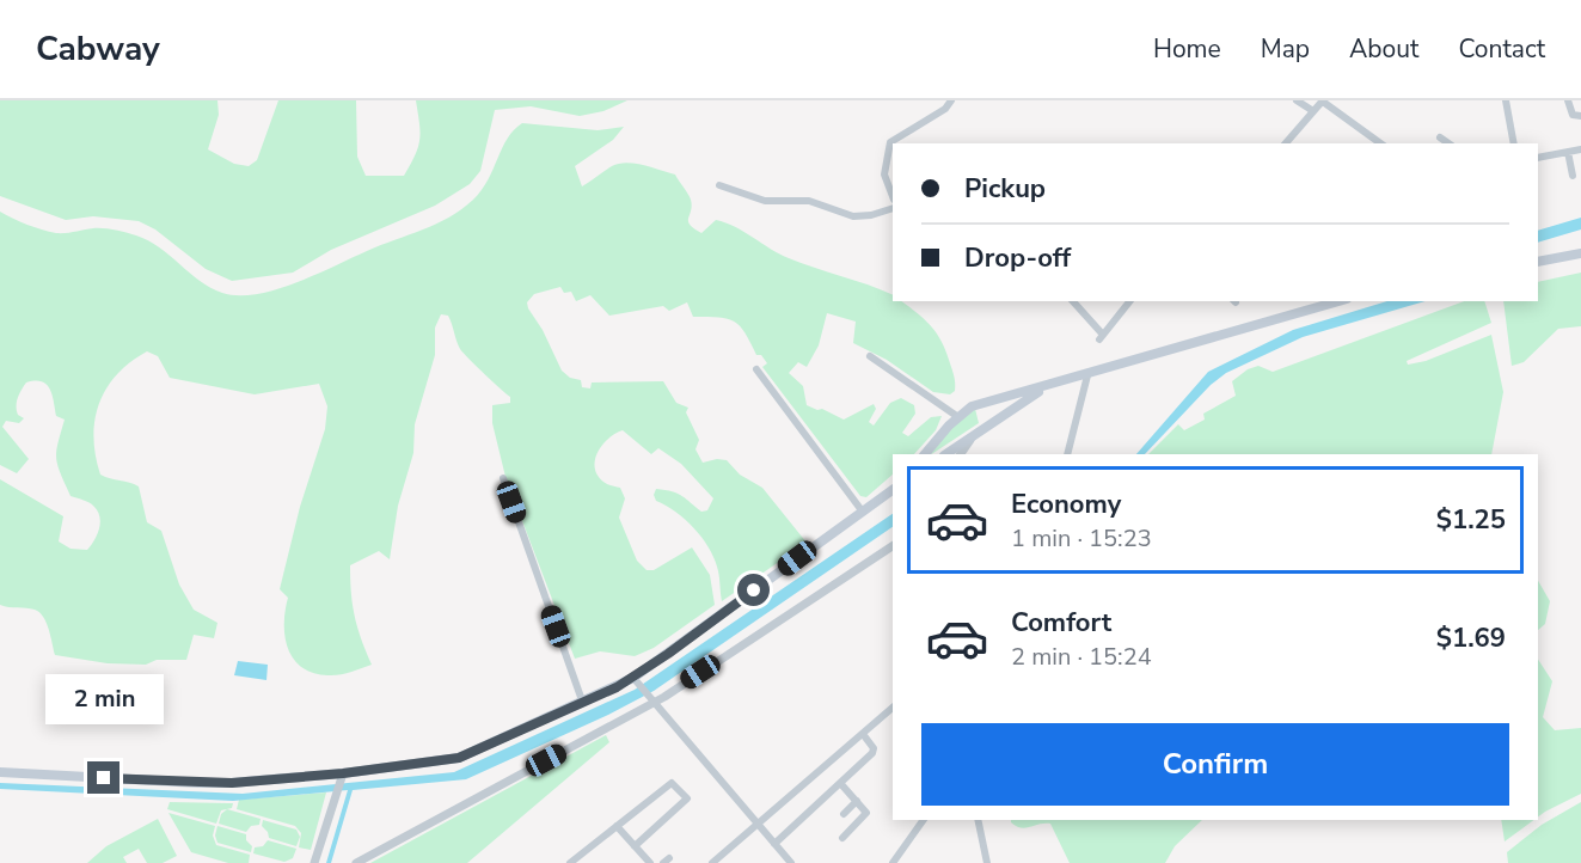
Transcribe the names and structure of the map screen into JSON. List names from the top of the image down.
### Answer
{
  "page": {
    "header": "Cabway",
    "nav": [
      "Home",
      "Map",
      "About",
      "Contact"
    ],
    "banner": ["Pickup", "Drop-off"],
    "list": [
      {
        "name": "Economy",
        "note": "1 min · 15:23",
        "value": "$1.25"
      },
      {
        "name": "Comfort",
        "note": "2 min · 15:24",
        "value": "$1.69"
      }
    ],
    "bubble": "2 min",
    "buttons": "Confirm"
  }
}
